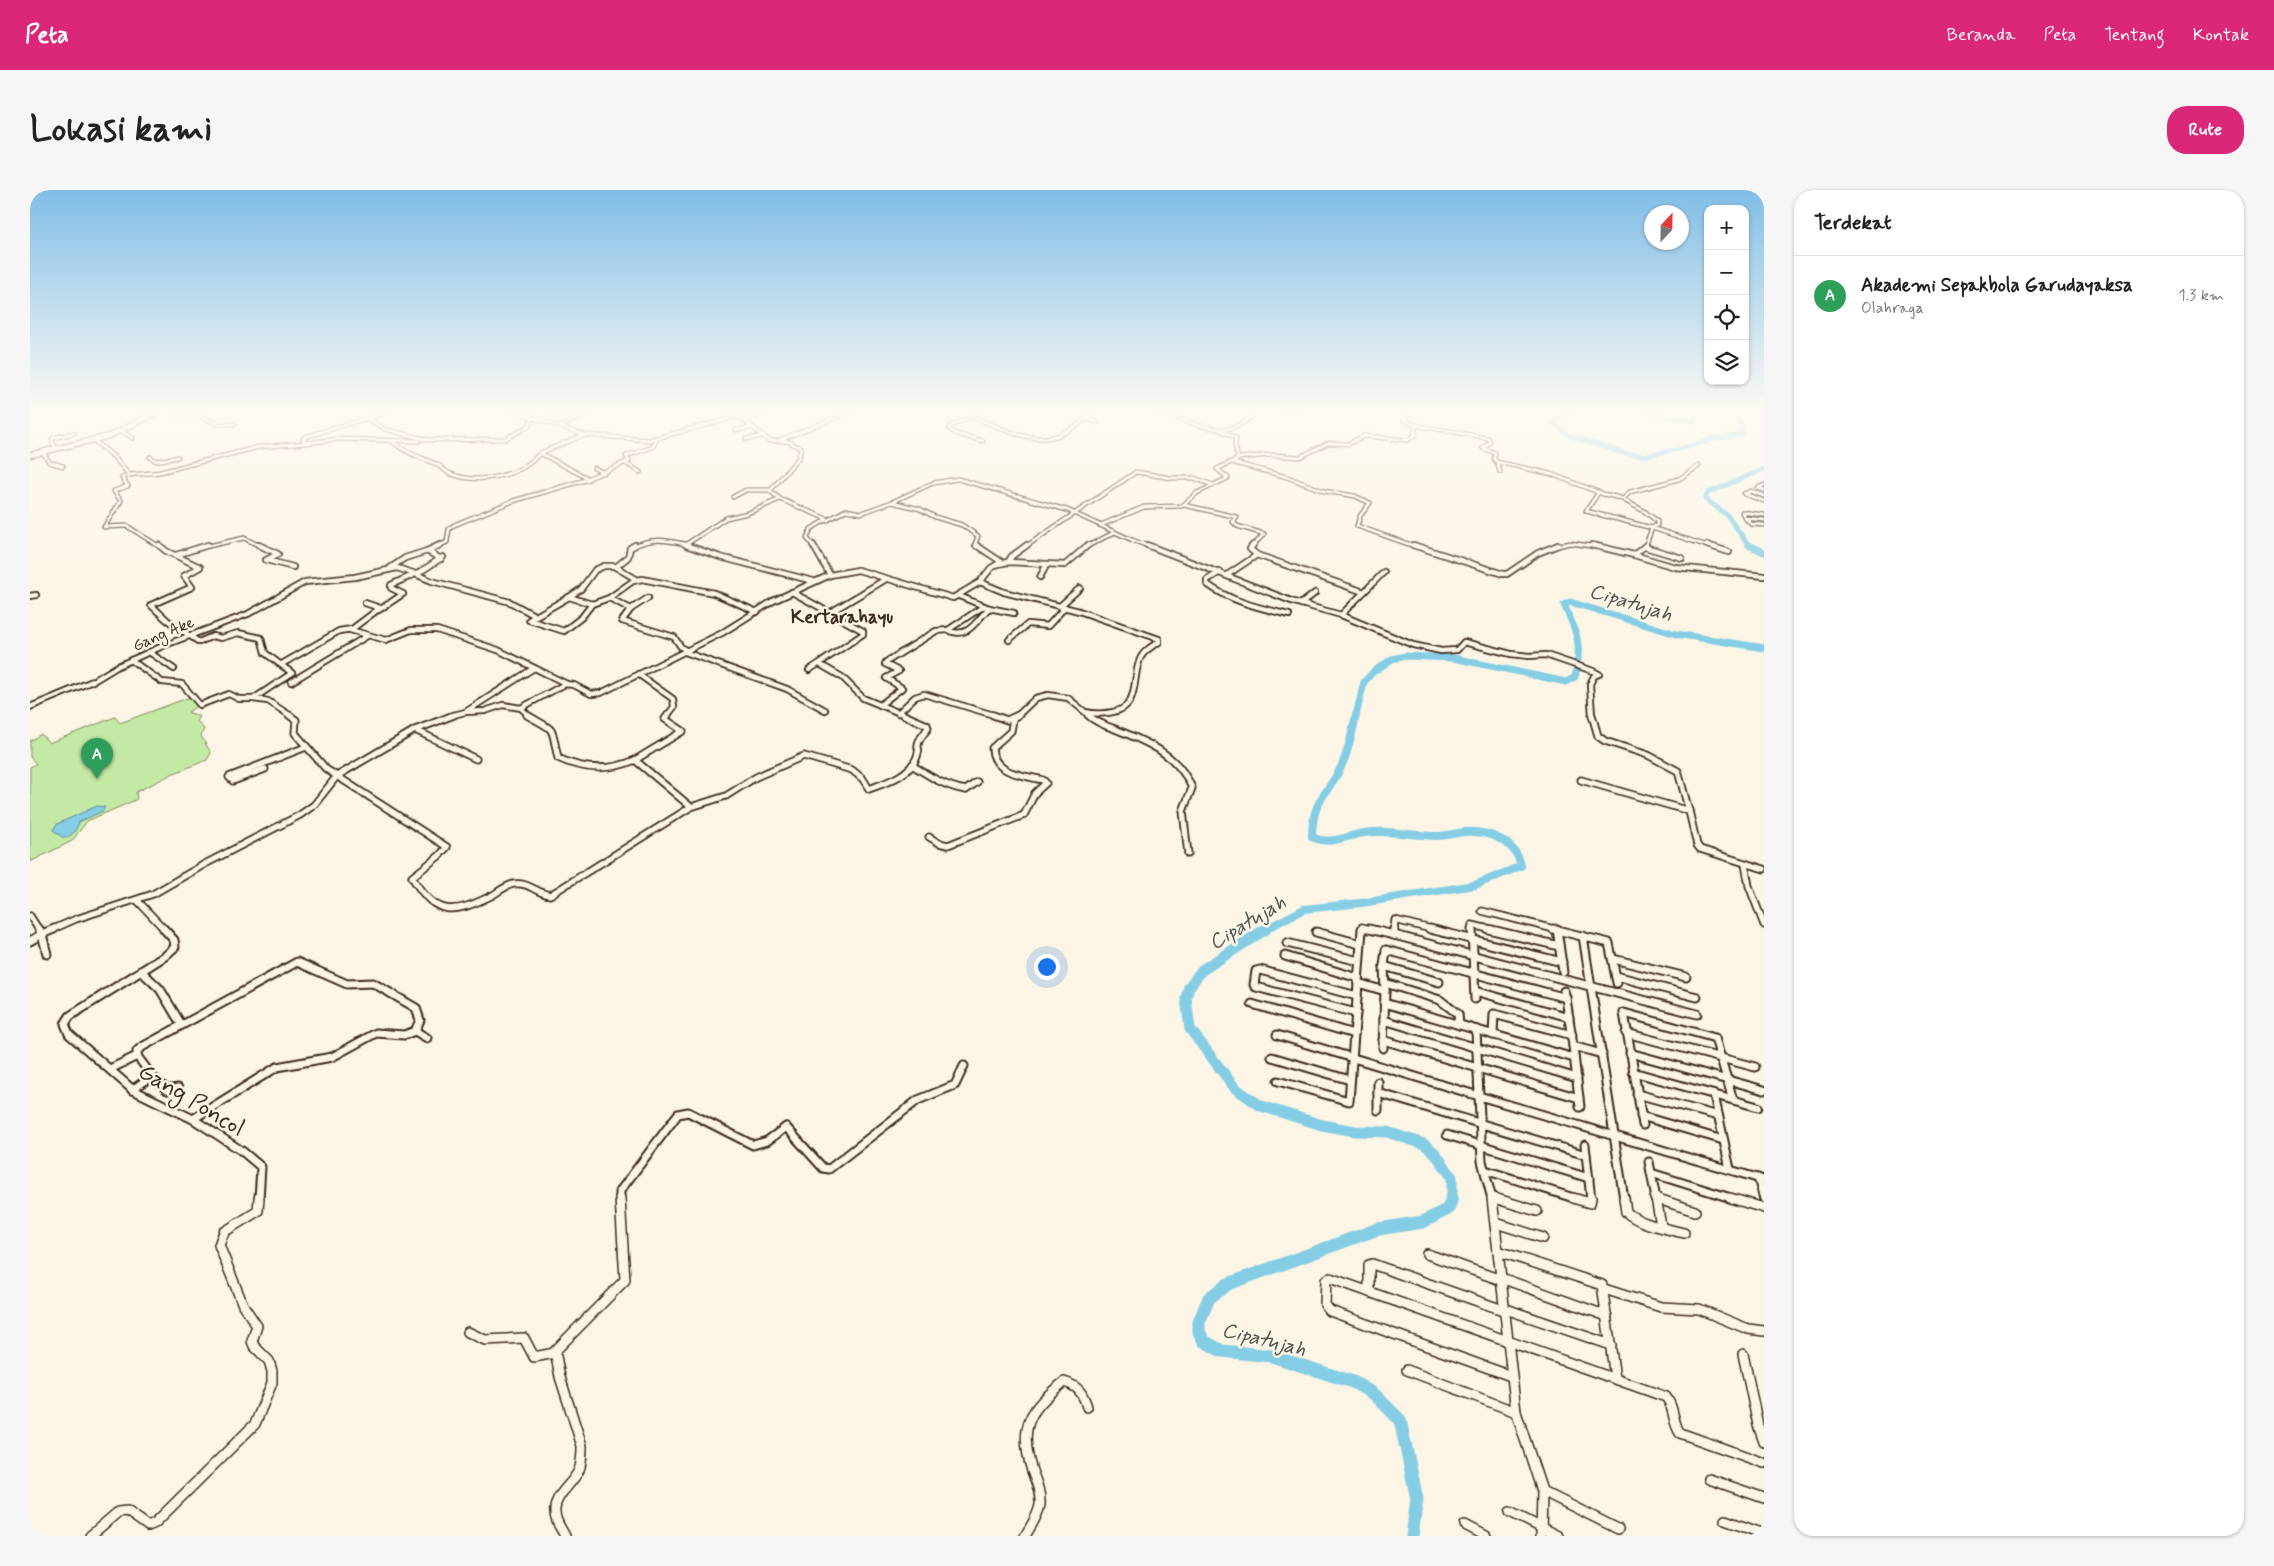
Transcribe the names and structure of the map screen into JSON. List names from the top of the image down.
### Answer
{
  "streets": {
    "street": ["Gang Ake", "Gang Poncol"]
  },
  "districts": ["Kertarahayu"],
  "water": ["Cipatujah"],
  "north": "top",
  "page": {
    "header": "Peta",
    "nav": [
      "Beranda",
      "Peta",
      "Tentang",
      "Kontak"
    ],
    "buttons": "Rute",
    "title": "Lokasi kami",
    "heading": "Terdekat",
    "map_buttons": ["+", "−"],
    "list": [
      {
        "mark": "A",
        "name": "Akademi Sepakbola Garudayaksa",
        "note": "Olahraga",
        "value": "1.3 km"
      }
    ],
    "pins": "A"
  }
}
